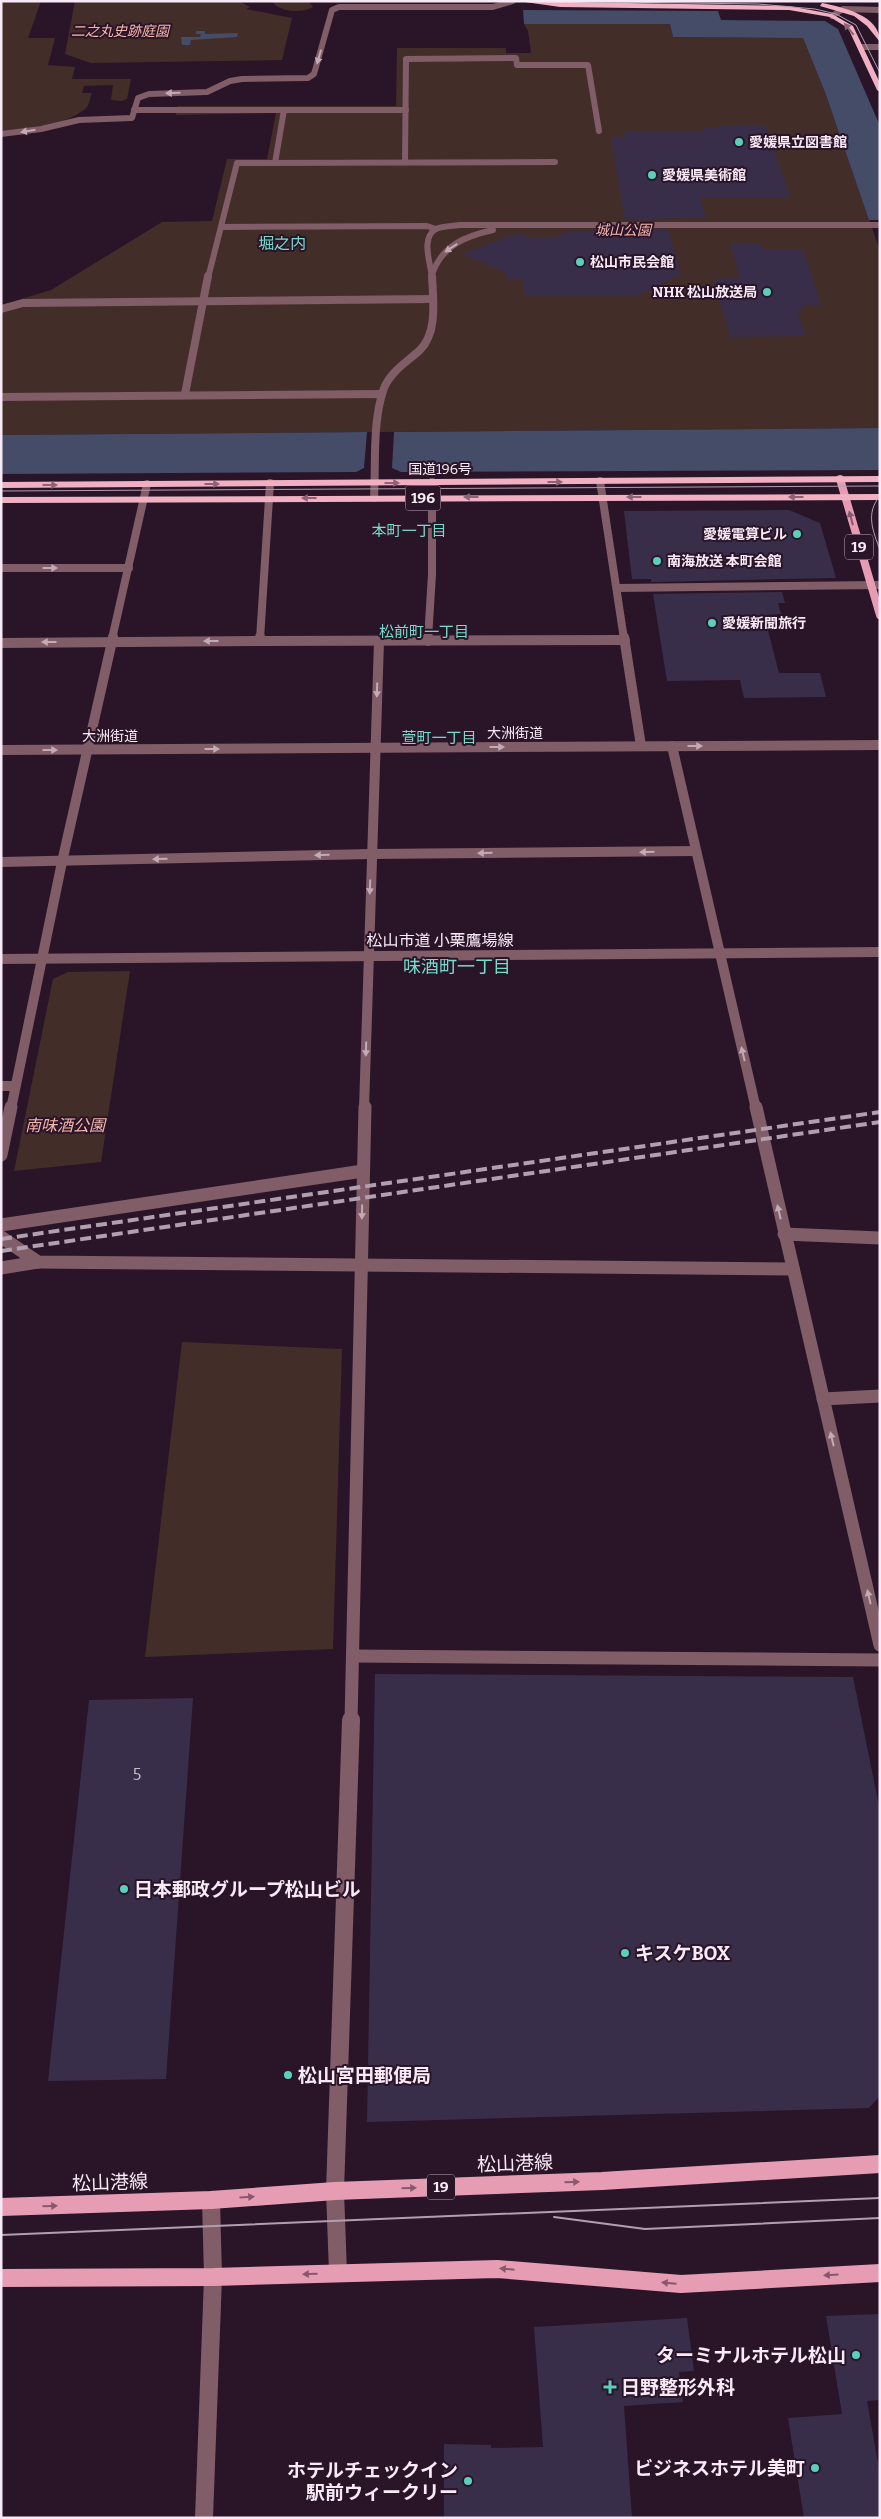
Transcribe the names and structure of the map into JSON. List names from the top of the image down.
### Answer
{
  "streets": {
    "highway": ["国道196号", "196"],
    "main road": ["19", "松山港線"],
    "street": ["大洲街道", "松山市道 小栗鷹場線"]
  },
  "crossings": [
    ["国道196号", "19"]
  ],
  "districts": [
    "堀之内",
    "本町一丁目",
    "松前町一丁目",
    "萱町一丁目",
    "味酒町一丁目"
  ],
  "parks": ["二之丸史跡庭園", "城山公園", "南味酒公園"],
  "places": {
    "other": [
      "愛媛県立図書館",
      "愛媛県美術館",
      "松山市民会館",
      "NHK 松山放送局",
      "愛媛電算ビル",
      "南海放送 本町会館",
      "愛媛新聞旅行",
      "日本郵政グループ松山ビル",
      "キスケBOX",
      "松山宮田郵便局",
      "ターミナルホテル松山",
      "ビジネスホテル美町",
      "ホテルチェックイン 駅前ウィークリー"
    ],
    "health": ["日野整形外科"]
  },
  "house_numbers": ["5"]
}
